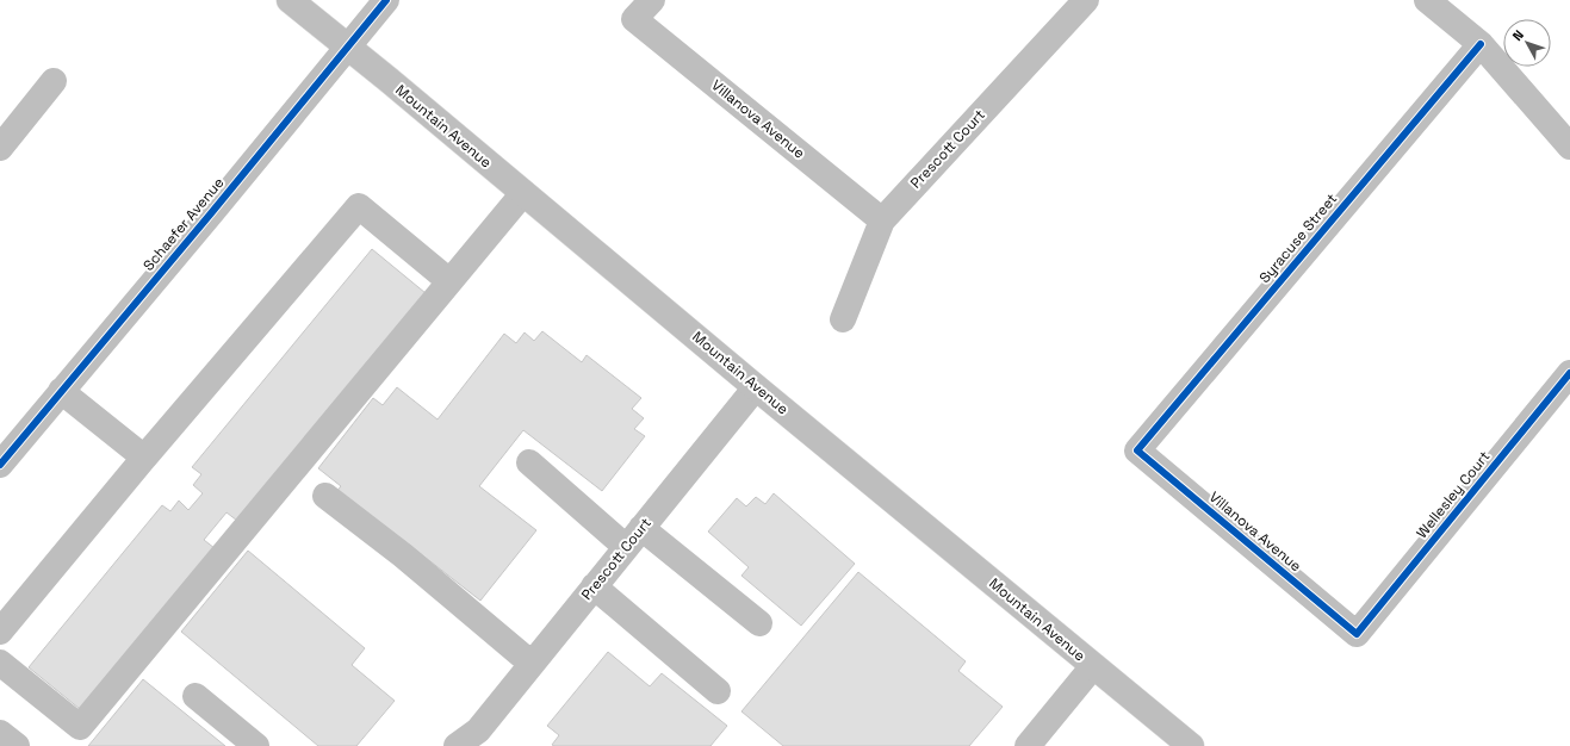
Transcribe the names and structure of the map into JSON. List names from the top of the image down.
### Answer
{
  "streets": {
    "street": [
      "Villanova Avenue",
      "Mountain Avenue",
      "Prescott Court",
      "Schaefer Avenue",
      "Syracuse Street",
      "Wellesley Court"
    ]
  },
  "crossings": [
    ["Villanova Avenue", "Prescott Court"],
    ["Villanova Avenue", "Syracuse Street"],
    ["Villanova Avenue", "Wellesley Court"],
    ["Mountain Avenue", "Prescott Court"],
    ["Mountain Avenue", "Schaefer Avenue"]
  ],
  "north": "top left"
}
